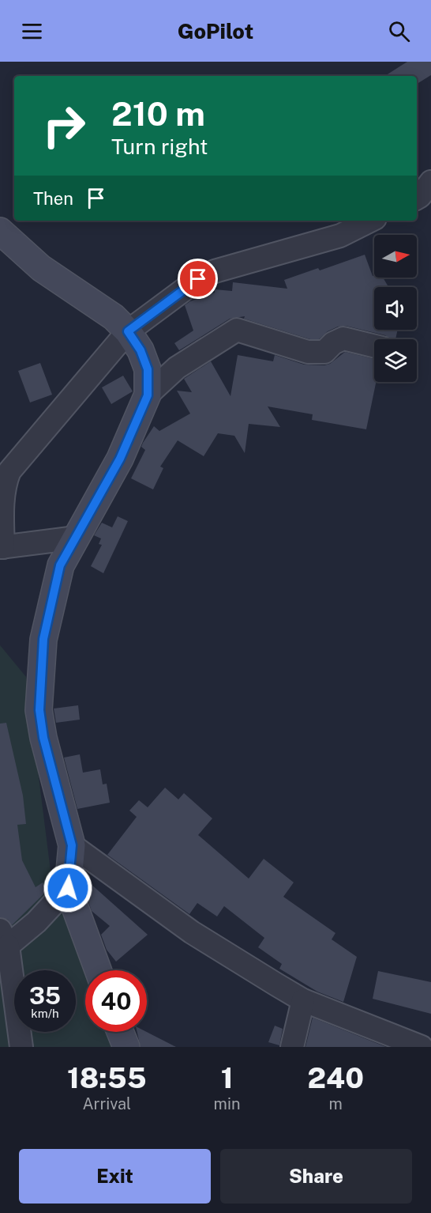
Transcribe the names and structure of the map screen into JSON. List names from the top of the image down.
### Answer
{
  "north": "right",
  "page": {
    "header": "GoPilot",
    "turn": ["210 m", "Turn right"],
    "then": "Then",
    "speed": "35 km/h",
    "limit": "40",
    "eta": [
      "18:55",
      "Arrival",
      "1",
      "min",
      "240",
      "m"
    ],
    "buttons": ["Exit", "Share"]
  }
}
